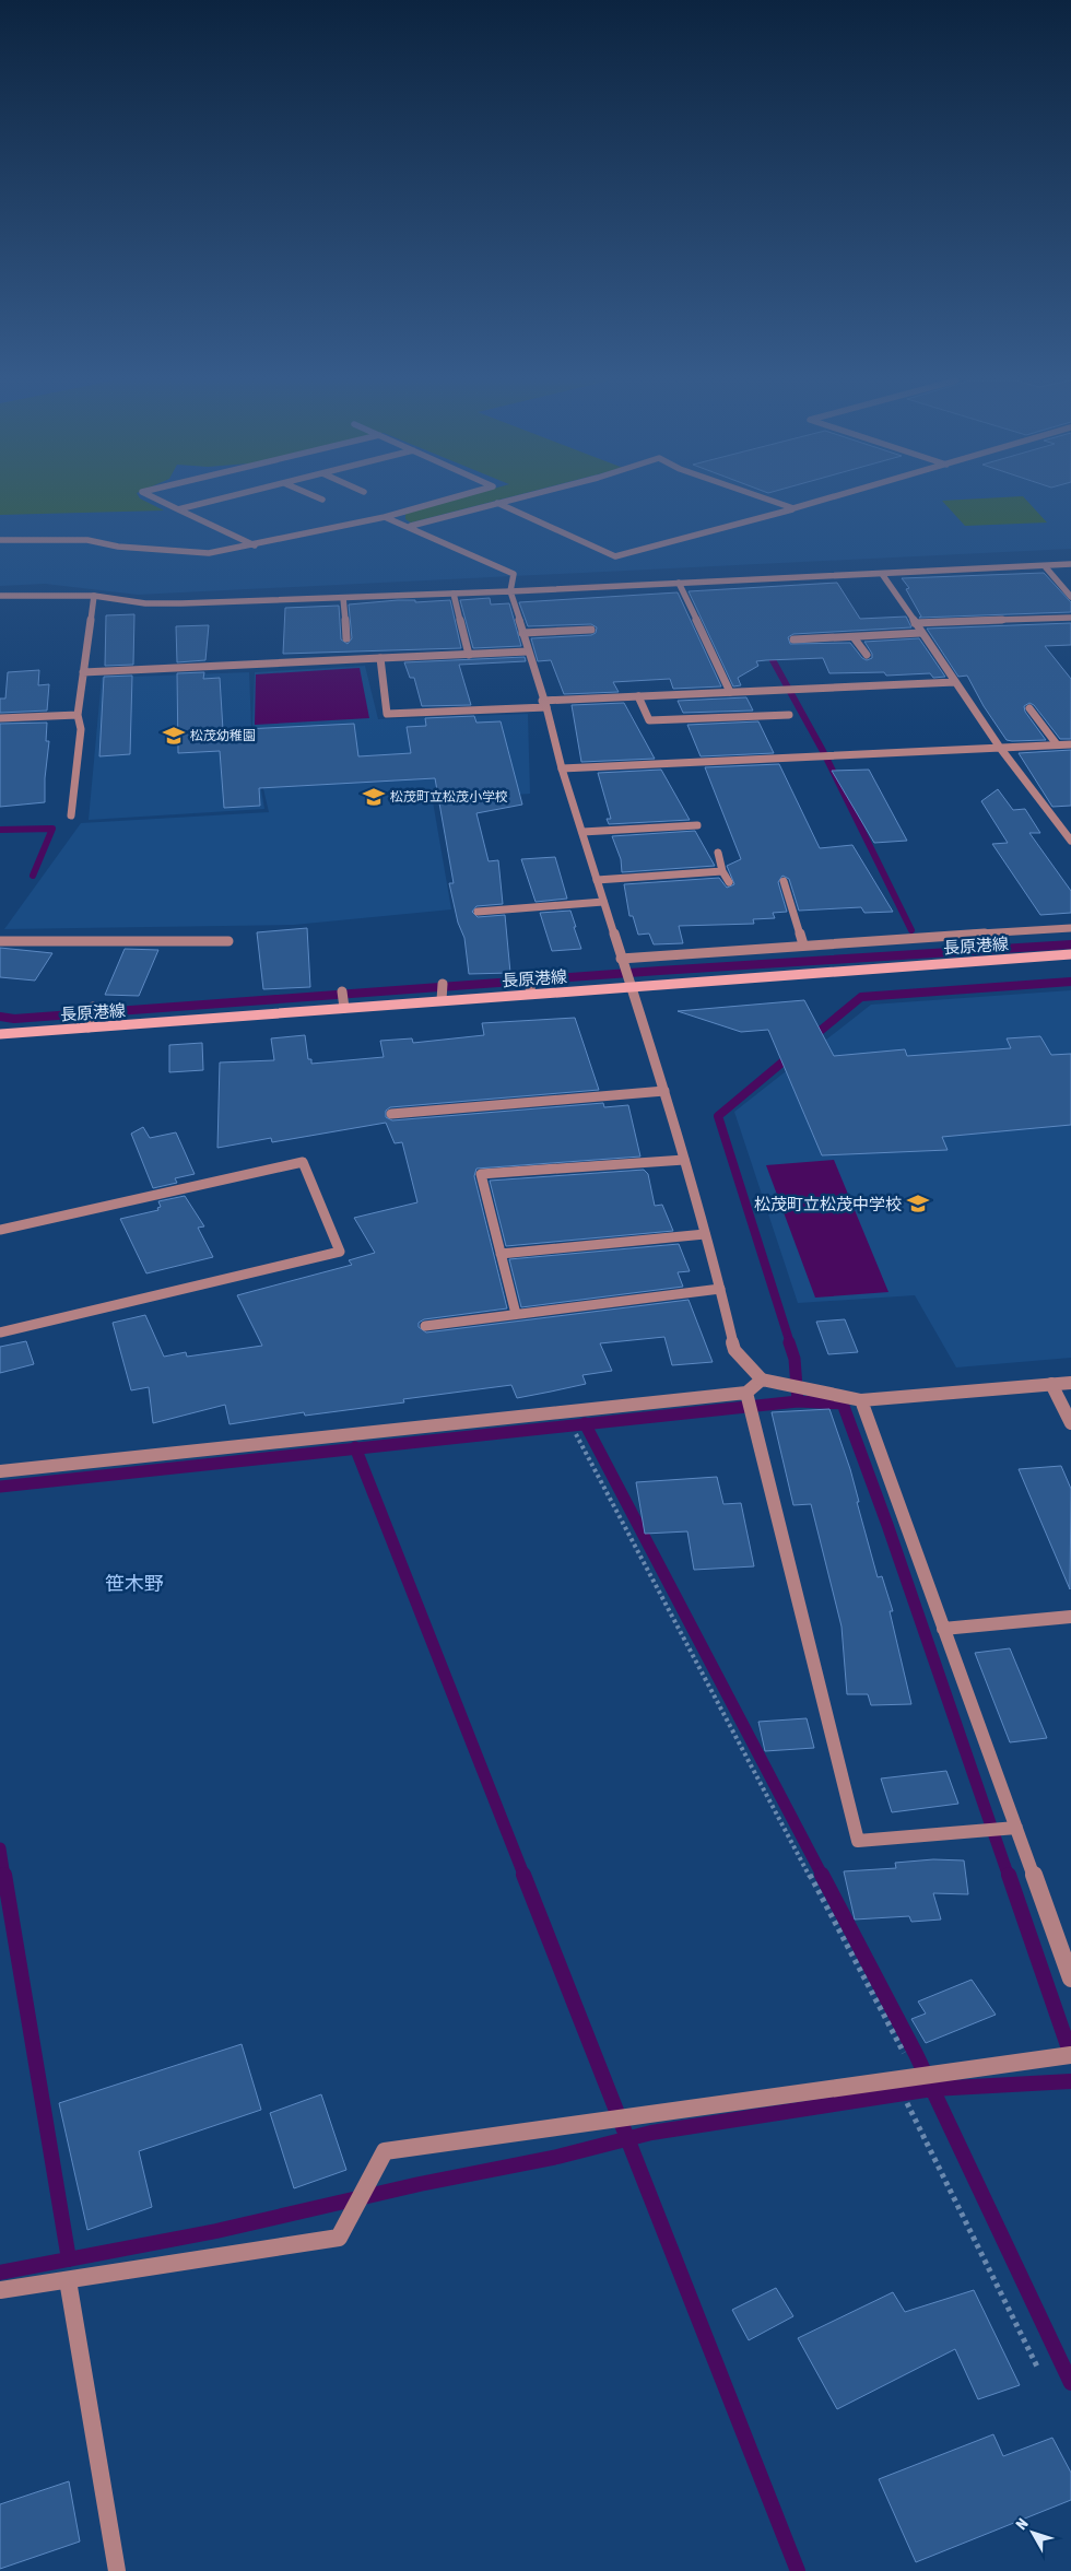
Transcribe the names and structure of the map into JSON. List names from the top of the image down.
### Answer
{
  "streets": {
    "main road": ["長原港線"]
  },
  "districts": ["笹木野"],
  "places": {
    "school or university": ["松茂幼稚園", "松茂町立松茂小学校", "松茂町立松茂中学校"]
  },
  "north": "top left"
}
